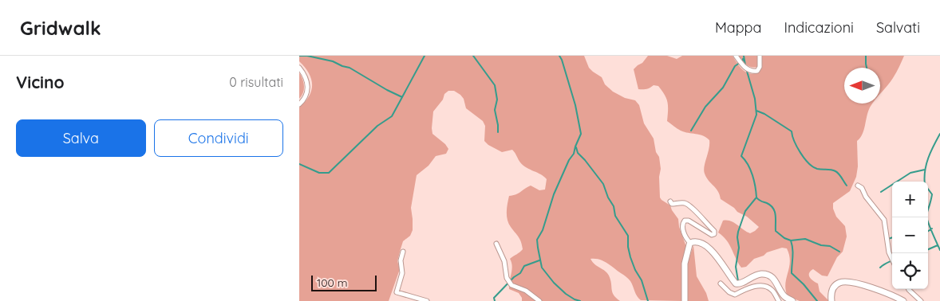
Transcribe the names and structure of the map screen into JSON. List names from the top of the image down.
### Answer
{
  "scale_bar": "100 m",
  "north": "left",
  "page": {
    "header": "Gridwalk",
    "nav": ["Mappa", "Indicazioni", "Salvati"],
    "heading": ["Vicino", "0 risultati"],
    "buttons": ["Salva", "Condividi"],
    "map_buttons": ["+", "−"],
    "scale": "100 m"
  }
}
